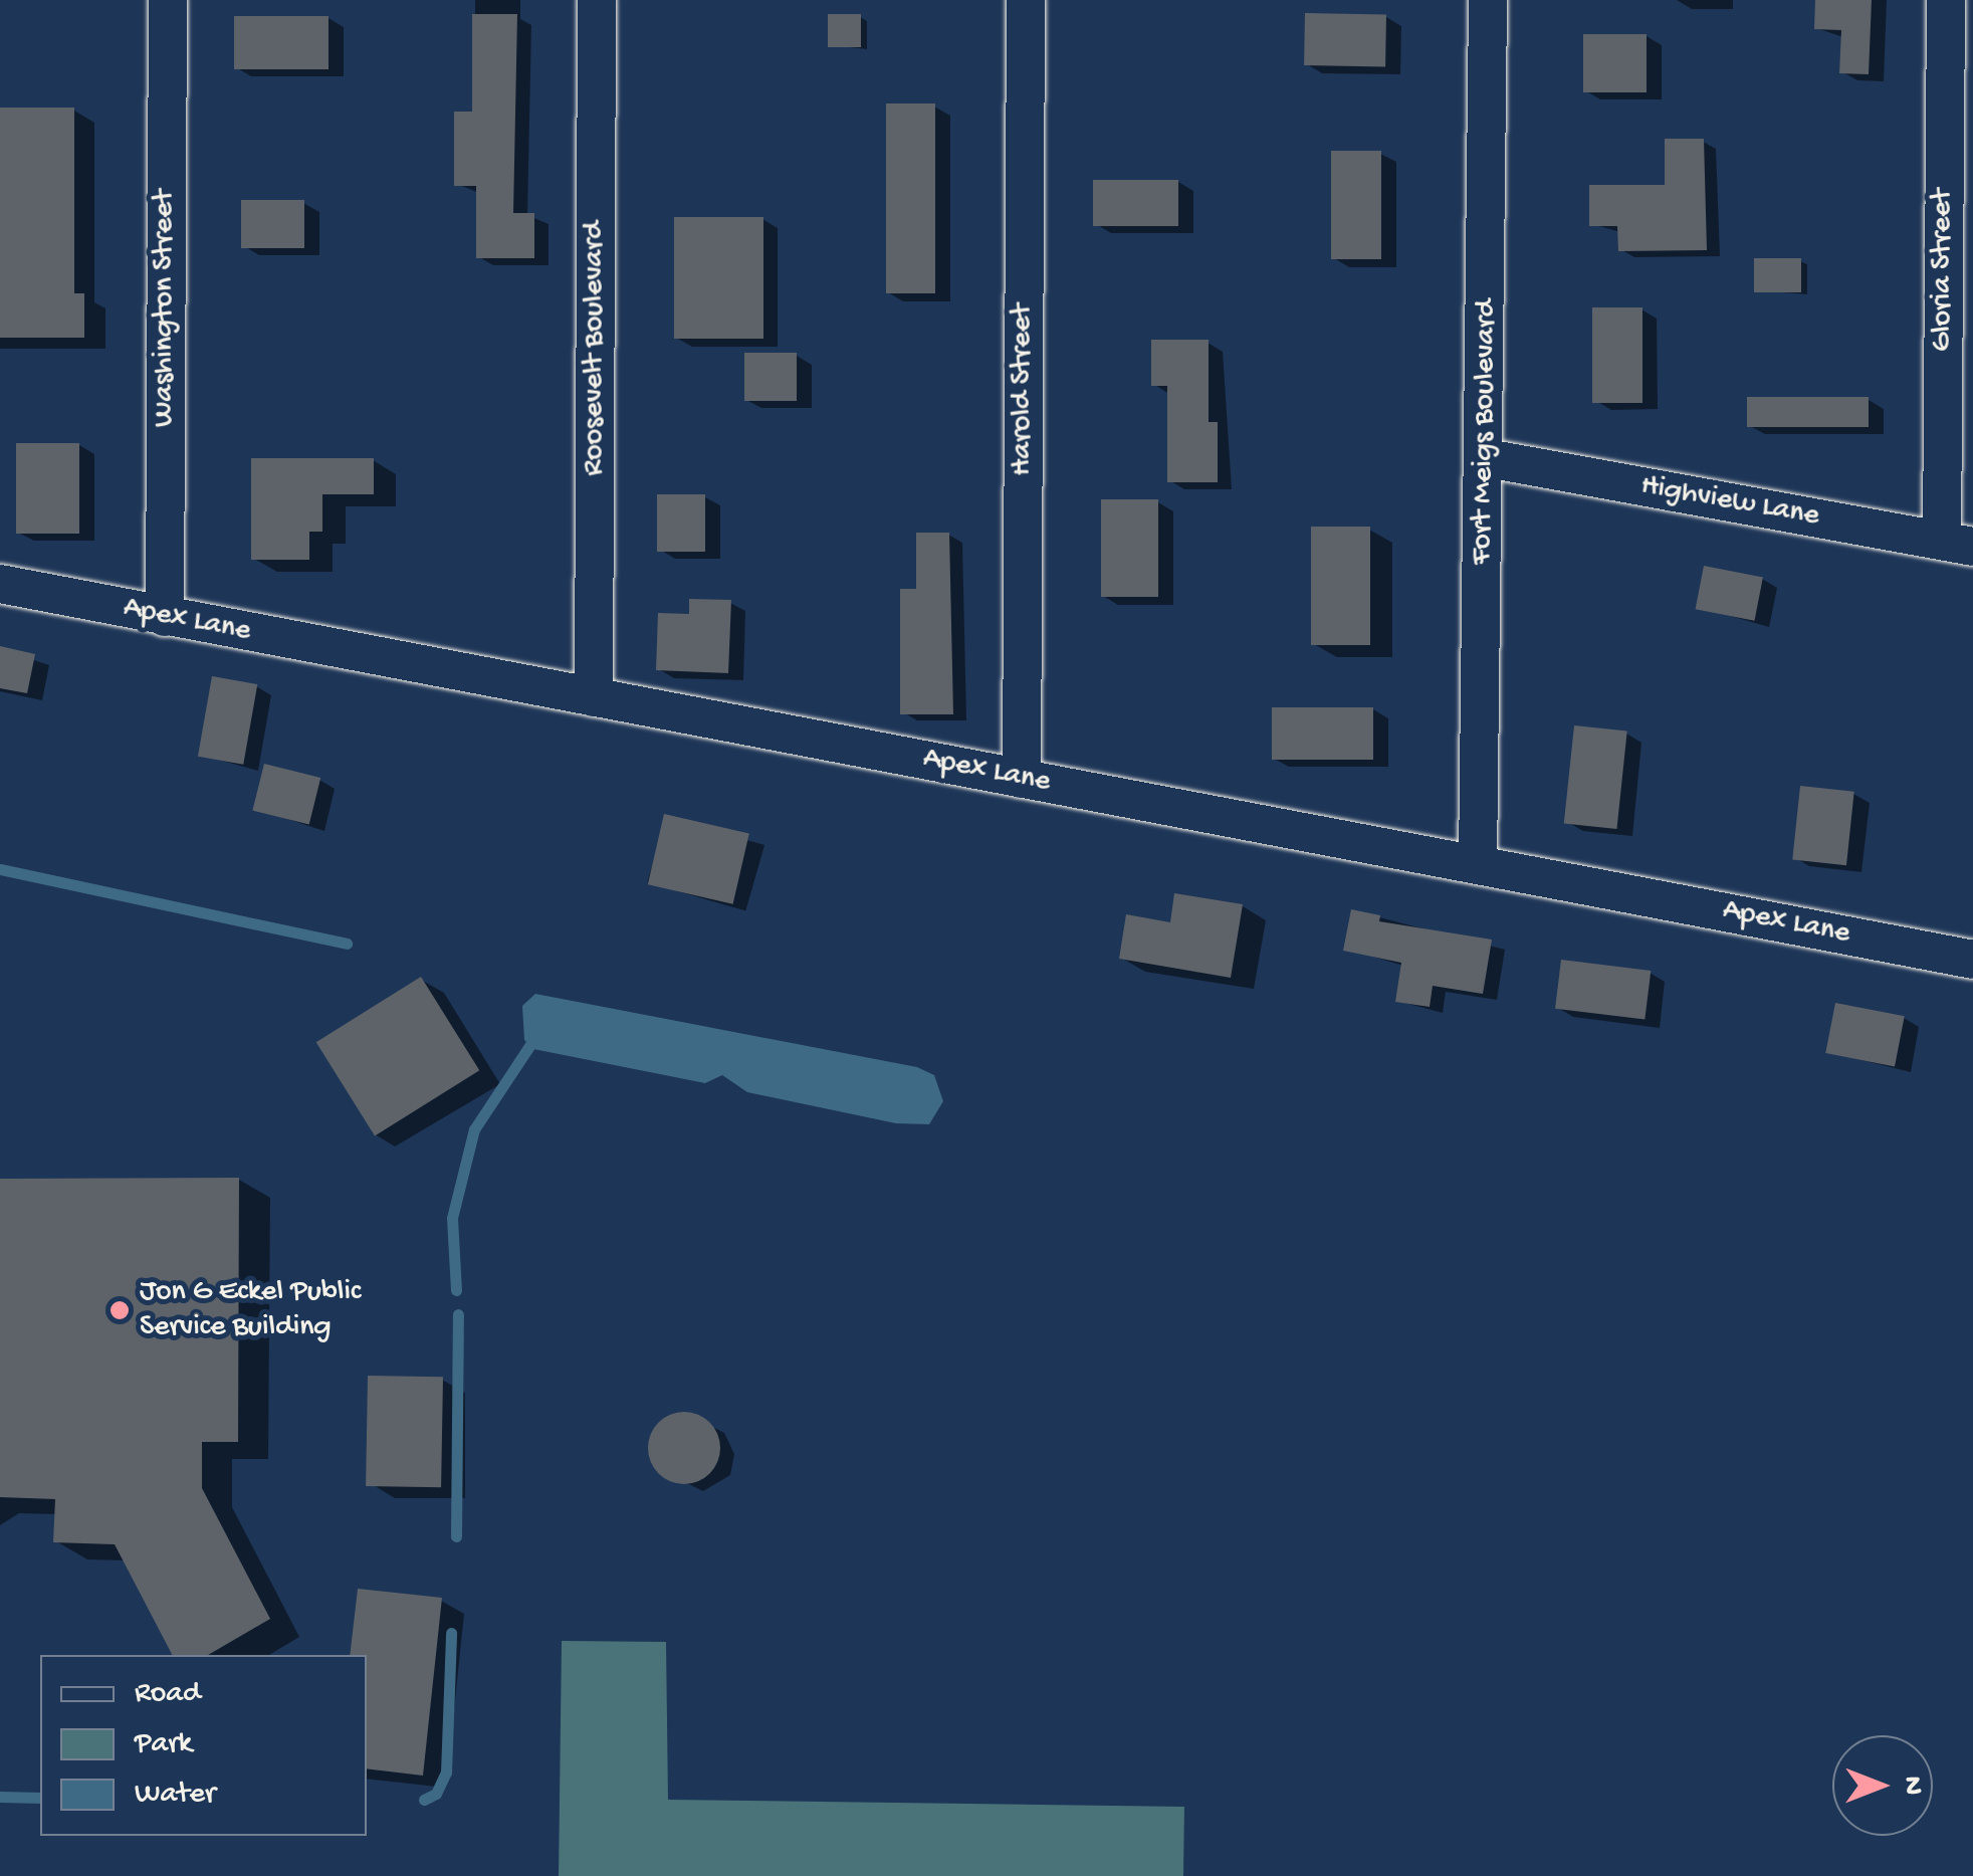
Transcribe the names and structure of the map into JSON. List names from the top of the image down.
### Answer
{
  "streets": {
    "street": [
      "Gloria Street",
      "Washington Street",
      "Roosevelt Boulevard",
      "Harold Street",
      "Fort Meigs Boulevard",
      "Highview Lane",
      "Apex Lane"
    ]
  },
  "crossings": [
    ["Gloria Street", "Highview Lane"],
    ["Washington Street", "Apex Lane"],
    ["Roosevelt Boulevard", "Apex Lane"],
    ["Harold Street", "Apex Lane"],
    ["Fort Meigs Boulevard", "Highview Lane"],
    ["Fort Meigs Boulevard", "Apex Lane"]
  ],
  "places": ["Jon G Eckel Public Service Building"],
  "legend": ["Road", "Park", "Water"],
  "north": "right"
}
